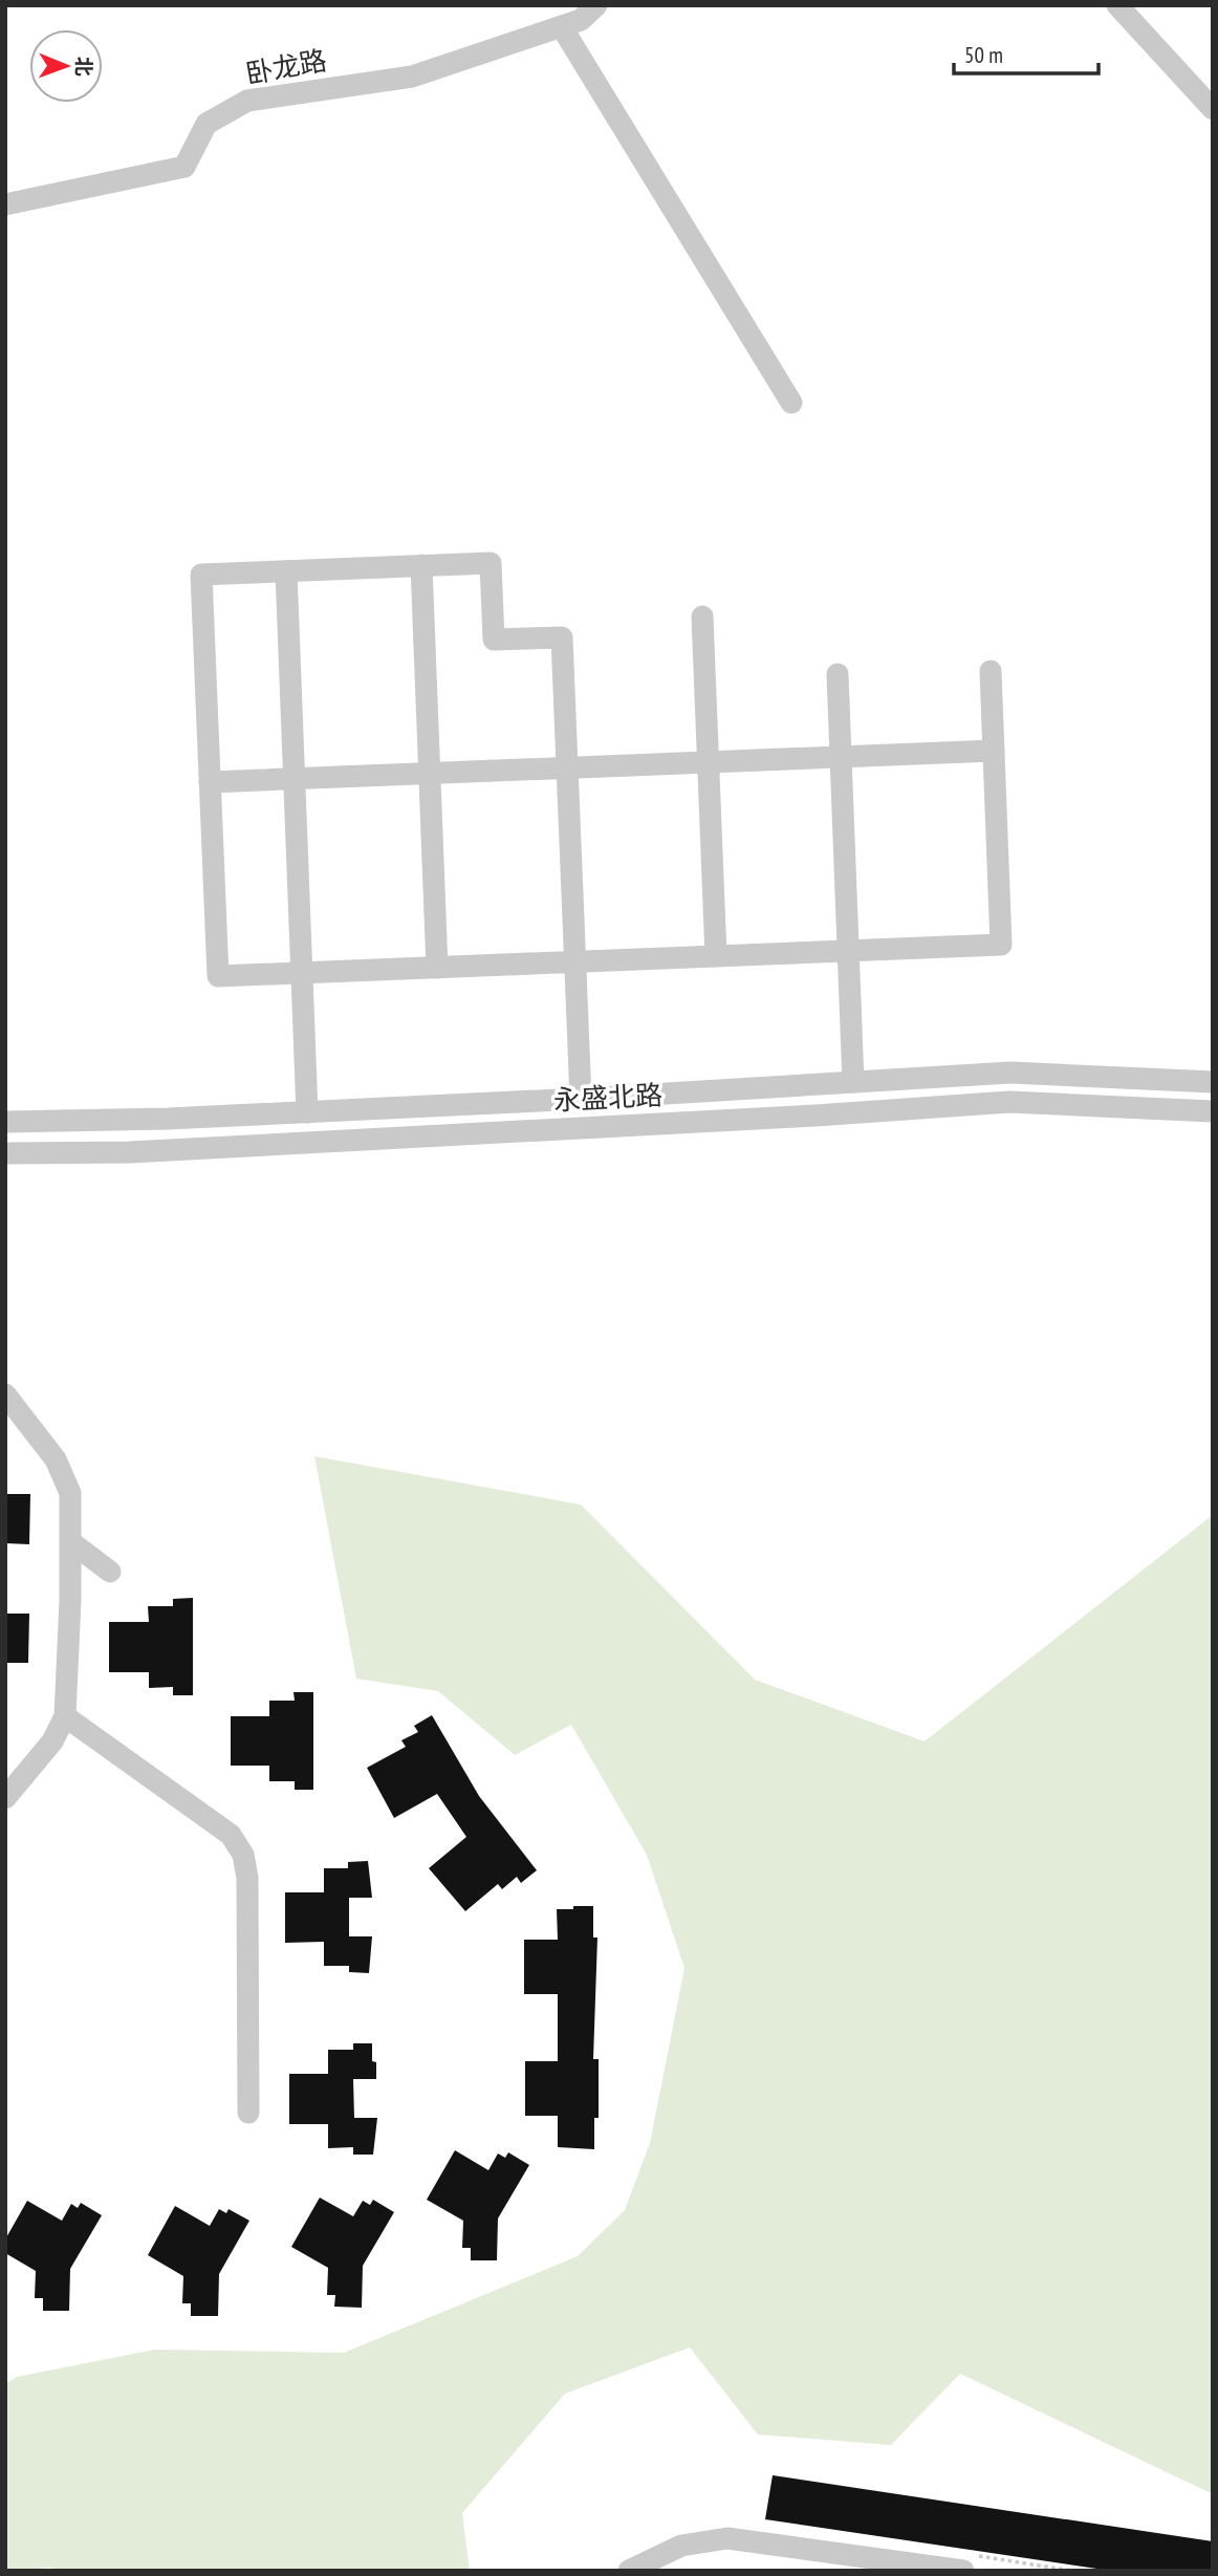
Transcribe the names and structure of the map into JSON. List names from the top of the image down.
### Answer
{
  "streets": {
    "street": ["卧龙路", "永盛北路"]
  },
  "scale_bar": "50 m",
  "north": "right"
}
